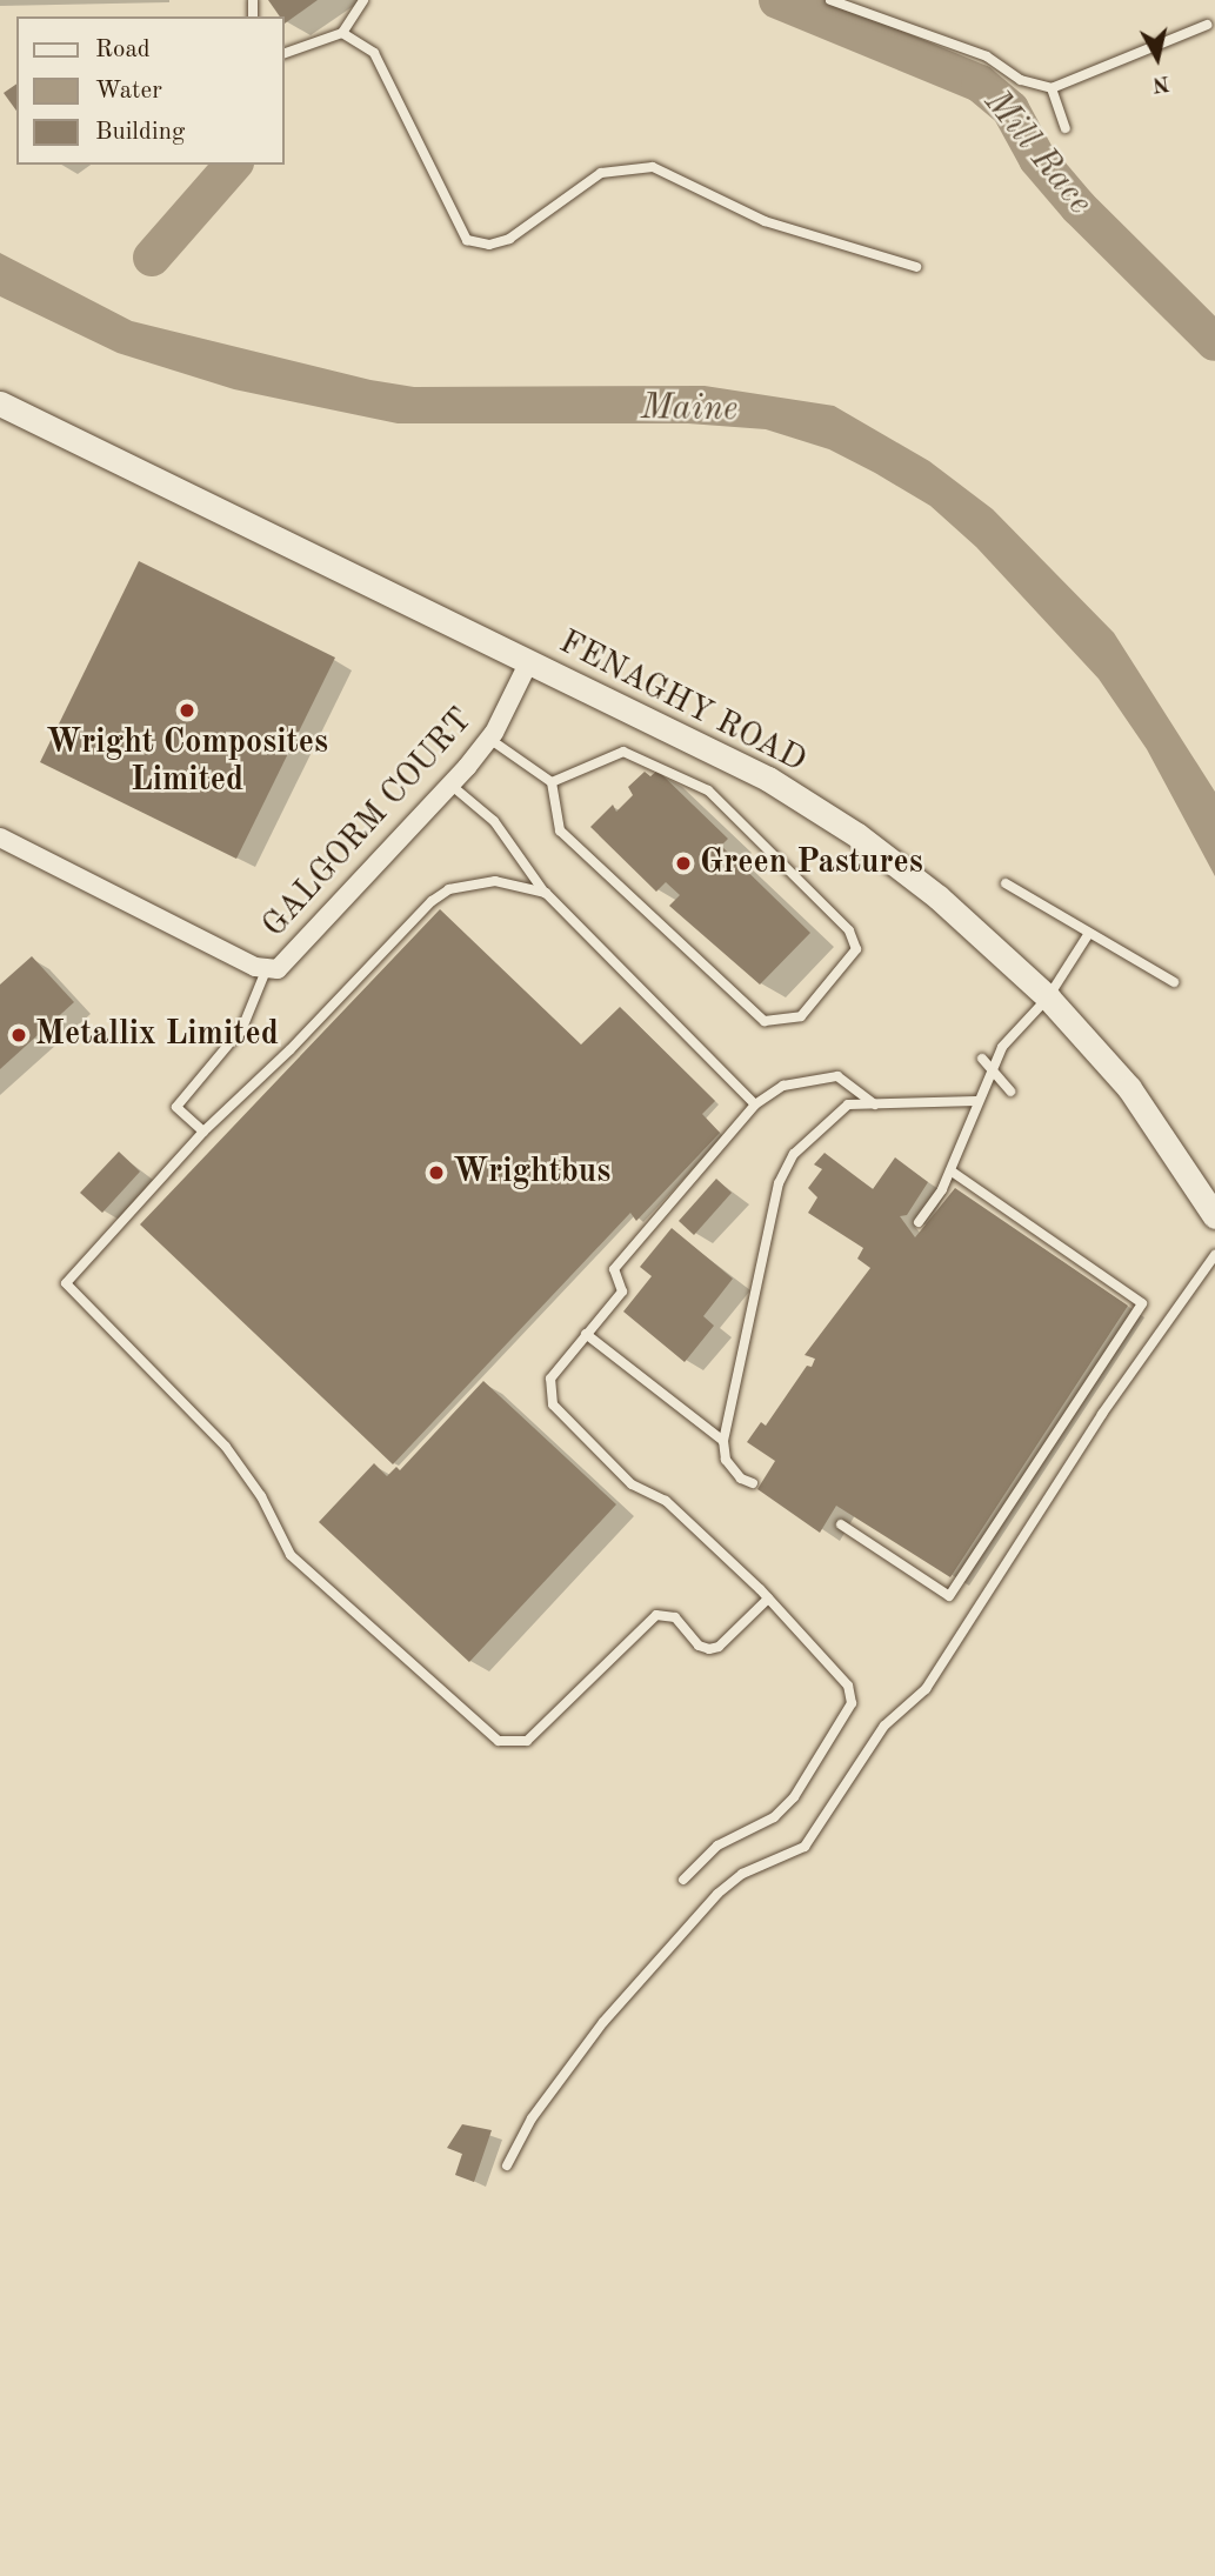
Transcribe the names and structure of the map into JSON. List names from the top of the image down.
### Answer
{
  "streets": {
    "street": ["FENAGHY ROAD", "GALGORM COURT"]
  },
  "crossings": [
    ["FENAGHY ROAD", "GALGORM COURT"]
  ],
  "water": ["Mill Race", "Maine"],
  "places": [
    "Wright Composites Limited",
    "Green Pastures",
    "Metallix Limited",
    "Wrightbus"
  ],
  "legend": ["Road", "Water", "Building"],
  "north": "bottom"
}
